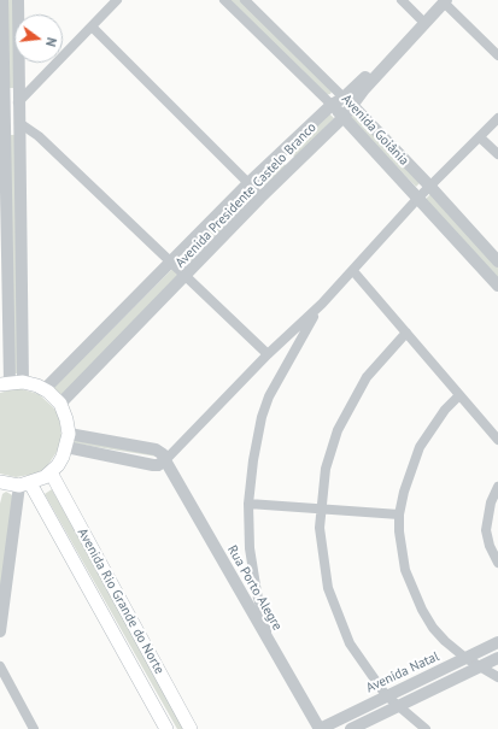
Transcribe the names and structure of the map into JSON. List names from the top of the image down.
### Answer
{
  "streets": {
    "main road": ["Avenida Rio Grande do Norte"],
    "street": [
      "Avenida Goiânia",
      "Avenida Presidente Castelo Branco",
      "Rua Porto Alegre",
      "Avenida Natal"
    ]
  },
  "crossings": [
    ["Avenida Goiânia", "Avenida Presidente Castelo Branco"],
    ["Rua Porto Alegre", "Avenida Natal"]
  ],
  "north": "right"
}
